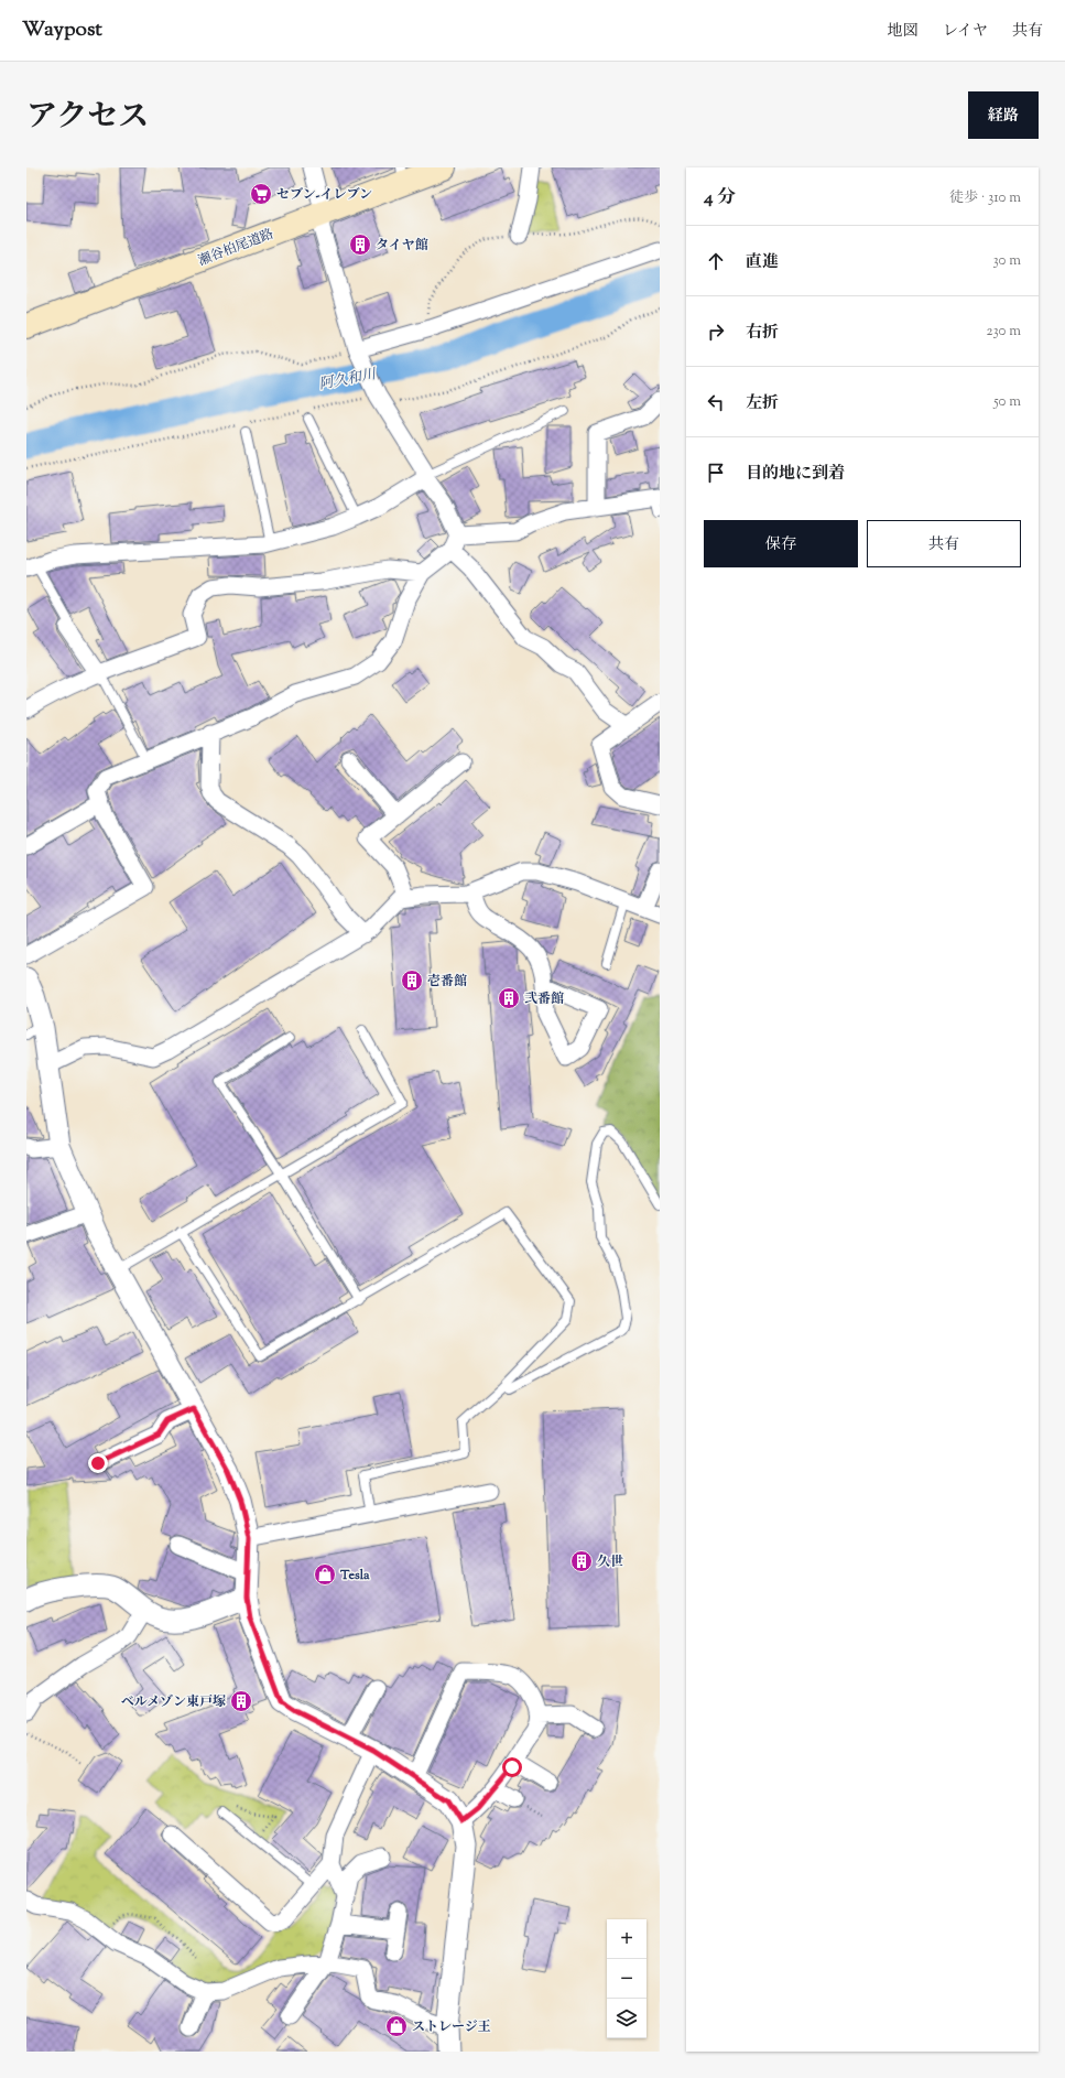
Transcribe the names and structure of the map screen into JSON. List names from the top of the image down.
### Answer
{
  "streets": {
    "main road": ["瀬谷柏尾道路"]
  },
  "water": ["阿久和川"],
  "places": {
    "supermarket": ["セブン-イレブン"],
    "building": [
      "タイヤ館",
      "壱番館",
      "弐番館",
      "久世",
      "ベルメゾン東戸塚"
    ],
    "shop": ["Tesla", "ストレージ王"]
  },
  "page": {
    "header": "Waypost",
    "nav": ["地図", "レイヤ", "共有"],
    "title": "アクセス",
    "buttons": [
      "経路",
      ["保存", "共有"]
    ],
    "heading": ["4 分", "徒歩 · 310 m"],
    "list": [
      ["直進", "30 m"],
      ["右折", "230 m"],
      ["左折", "50 m"],
      "目的地に到着"
    ],
    "map_buttons": ["+", "−"]
  }
}
